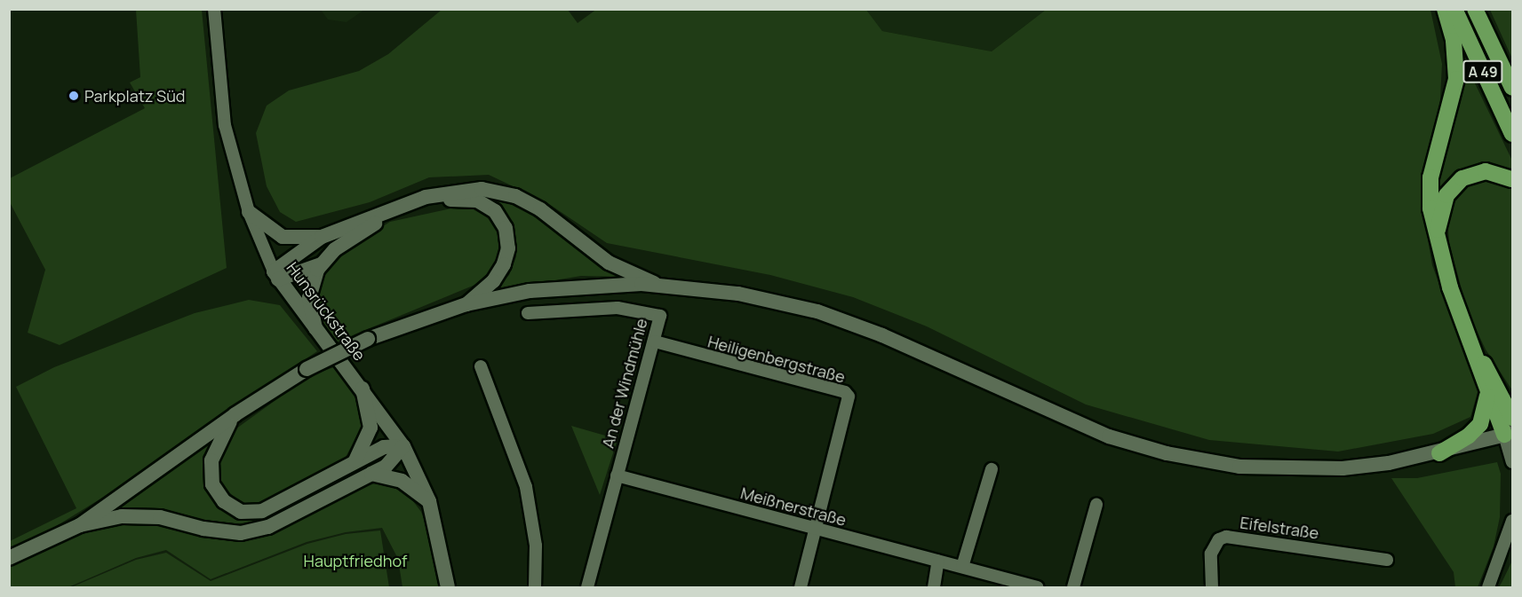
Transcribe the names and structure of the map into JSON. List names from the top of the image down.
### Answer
{
  "streets": {
    "highway": ["A 49"],
    "main road": ["Hunsrückstraße"],
    "street": [
      "Heiligenbergstraße",
      "An der Windmühle",
      "Meißnerstraße",
      "Eifelstraße"
    ]
  },
  "crossings": [
    ["Heiligenbergstraße", "An der Windmühle"],
    ["Heiligenbergstraße", "Meißnerstraße"],
    ["An der Windmühle", "Meißnerstraße"]
  ],
  "parks": ["Hauptfriedhof"],
  "places": ["Parkplatz Süd"]
}
